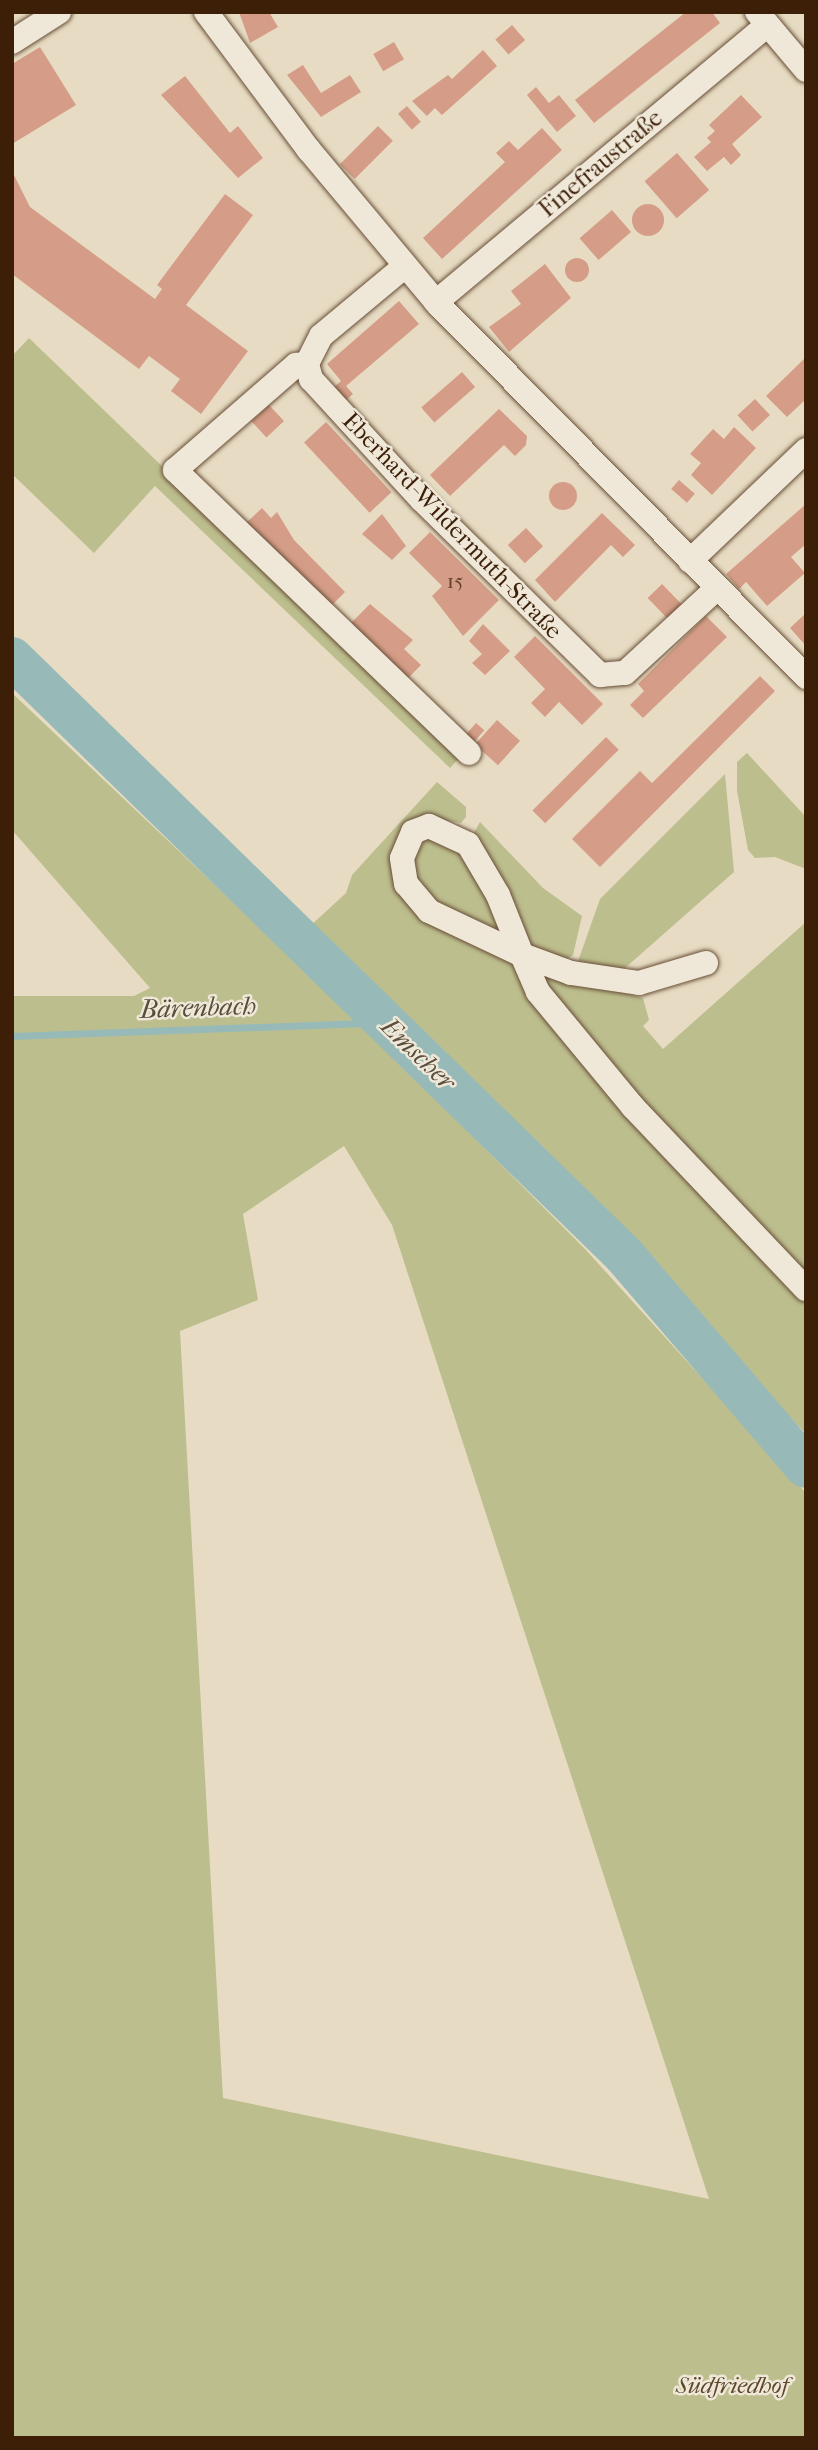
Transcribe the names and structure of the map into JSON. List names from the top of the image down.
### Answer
{
  "streets": {
    "street": ["Finefraustraße", "Eberhard-Wildermuth-Straße"]
  },
  "water": ["Bärenbach", "Emscher"],
  "parks": ["Südfriedhof"],
  "house_numbers": ["15"]
}
